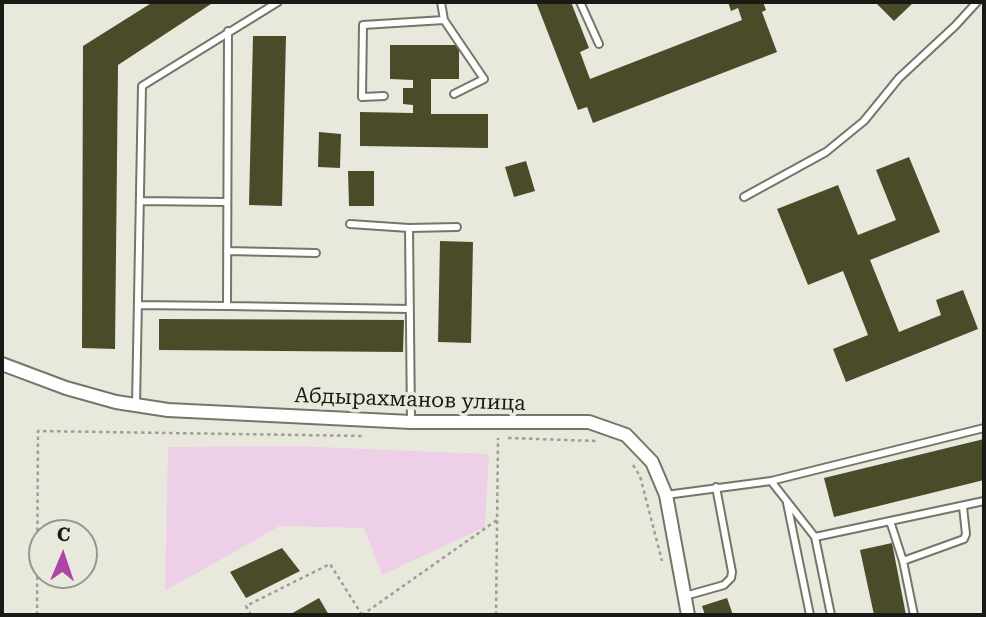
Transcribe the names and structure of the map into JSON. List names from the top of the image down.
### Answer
{
  "streets": {
    "street": ["Абдырахманов улица"]
  },
  "north": "top"
}
